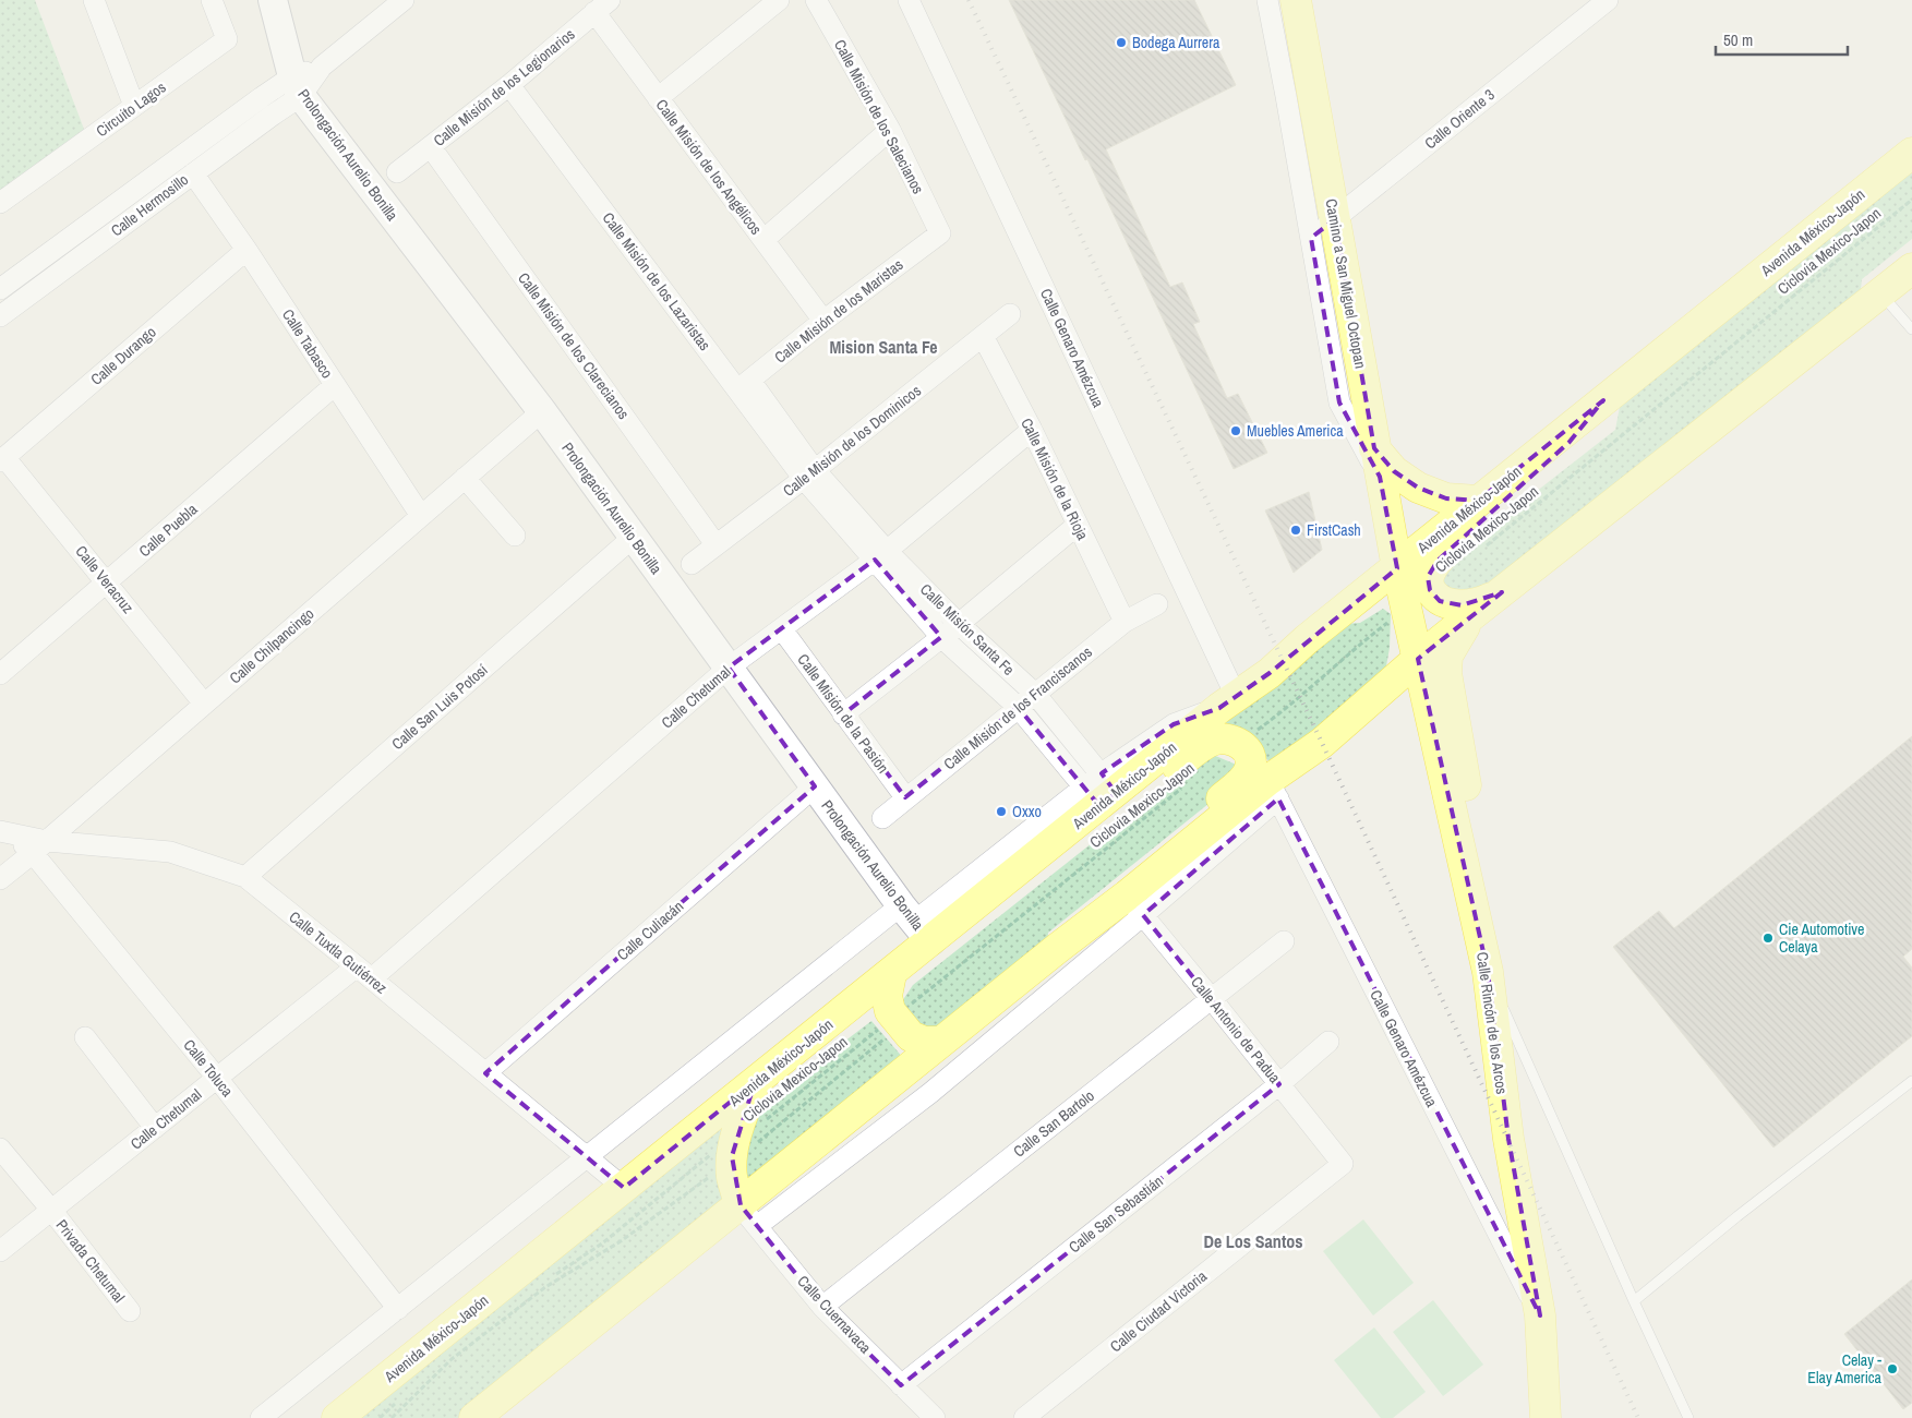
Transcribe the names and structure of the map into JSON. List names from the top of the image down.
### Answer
{
  "streets": {
    "main road": ["Avenida México-Japón", "Camino a San Miguel Octopan", "Calle Rincón de los Arcos"],
    "street": [
      "Calle Misión de los Legionarios",
      "Circuito Lagos",
      "Calle Misión de los Salecianos",
      "Calle Oriente 3",
      "Prolongación Aurelio Bonilla",
      "Calle Misión de los Angélicos",
      "Calle Hermosillo",
      "Calle Misión de los Lazaristas",
      "Calle Misión de los Maristas",
      "Calle Tabasco",
      "Calle Misión de los Clarecianos",
      "Calle Genaro Amézcua",
      "Calle Durango",
      "Calle Misión de los Dominicos",
      "Calle Misión de la Rioja",
      "Calle Puebla",
      "Calle Veracruz",
      "Calle Misión Santa Fe",
      "Calle Chilpancingo",
      "Calle Chetumal",
      "Calle San Luis Potosí",
      "Calle Misión de los Franciscanos",
      "Calle Misión de la Pasión",
      "Calle Culiacán",
      "Calle Tuxtla Gutiérrez",
      "Calle Antonio de Padua",
      "Calle Toluca",
      "Calle San Bartolo",
      "Calle San Sebastián",
      "Privada Chetumal",
      "Calle Ciudad Victoria",
      "Calle Cuernavaca"
    ],
    "path": ["Ciclovia Mexico-Japon"]
  },
  "crossings": [
    ["Calle Misión de los Legionarios", "Calle Misión de los Angélicos"],
    ["Calle Misión de los Legionarios", "Calle Misión de los Lazaristas"],
    ["Calle Misión de los Legionarios", "Calle Misión de los Clarecianos"],
    ["Calle Misión de los Salecianos", "Calle Misión de los Maristas"],
    ["Calle Oriente 3", "Camino a San Miguel Octopan"],
    ["Prolongación Aurelio Bonilla", "Calle Hermosillo"],
    ["Prolongación Aurelio Bonilla", "Avenida México-Japón"],
    ["Prolongación Aurelio Bonilla", "Calle Chilpancingo"],
    ["Prolongación Aurelio Bonilla", "Calle Chetumal"],
    ["Prolongación Aurelio Bonilla", "Calle San Luis Potosí"],
    ["Prolongación Aurelio Bonilla", "Calle Culiacán"],
    ["Calle Misión de los Angélicos", "Calle Misión de los Maristas"],
    ["Calle Hermosillo", "Calle Tabasco"],
    ["Avenida México-Japón", "Camino a San Miguel Octopan"],
    ["Avenida México-Japón", "Calle Genaro Amézcua"],
    ["Avenida México-Japón", "Calle Misión Santa Fe"],
    ["Avenida México-Japón", "Calle Tuxtla Gutiérrez"],
    ["Avenida México-Japón", "Calle Rincón de los Arcos"],
    ["Calle Misión de los Lazaristas", "Calle Misión de los Maristas"],
    ["Calle Misión de los Lazaristas", "Calle Misión de los Dominicos"],
    ["Calle Misión de los Lazaristas", "Calle Misión Santa Fe"],
    ["Camino a San Miguel Octopan", "Calle Rincón de los Arcos"],
    ["Calle Tabasco", "Calle Durango"],
    ["Calle Tabasco", "Calle Puebla"],
    ["Calle Tabasco", "Calle Chilpancingo"],
    ["Calle Misión de los Clarecianos", "Calle Misión de los Dominicos"],
    ["Calle Genaro Amézcua", "Calle Rincón de los Arcos"],
    ["Calle Durango", "Calle Veracruz"],
    ["Calle Misión de los Dominicos", "Calle Misión de la Rioja"],
    ["Calle Misión de los Dominicos", "Calle Misión Santa Fe"],
    ["Calle Misión de la Rioja", "Calle Chetumal"],
    ["Calle Misión de la Rioja", "Calle Misión de los Franciscanos"],
    ["Calle Puebla", "Calle Veracruz"],
    ["Calle Veracruz", "Calle Chilpancingo"],
    ["Calle Misión Santa Fe", "Calle Chetumal"],
    ["Calle Misión Santa Fe", "Calle Misión de los Franciscanos"],
    ["Calle Chilpancingo", "Calle Tuxtla Gutiérrez"],
    ["Calle Chilpancingo", "Calle Toluca"],
    ["Calle Chetumal", "Calle Misión de la Pasión"],
    ["Calle Chetumal", "Calle Tuxtla Gutiérrez"],
    ["Calle Chetumal", "Calle Toluca"],
    ["Calle Chetumal", "Privada Chetumal"],
    ["Calle San Luis Potosí", "Calle Tuxtla Gutiérrez"],
    ["Calle Misión de los Franciscanos", "Calle Misión de la Pasión"],
    ["Calle Culiacán", "Calle Tuxtla Gutiérrez"],
    ["Calle Tuxtla Gutiérrez", "Calle Toluca"],
    ["Calle Antonio de Padua", "Calle San Bartolo"],
    ["Calle Antonio de Padua", "Calle San Sebastián"],
    ["Calle Antonio de Padua", "Calle Ciudad Victoria"],
    ["Calle San Bartolo", "Calle Cuernavaca"],
    ["Calle San Sebastián", "Calle Cuernavaca"]
  ],
  "districts": ["Mision Santa Fe", "De Los Santos"],
  "places": [
    "Bodega Aurrera",
    "Muebles America",
    "FirstCash",
    "Oxxo",
    "Cie Automotive Celaya",
    "Celay - Elay America"
  ],
  "scale_bar": "50 m"
}
